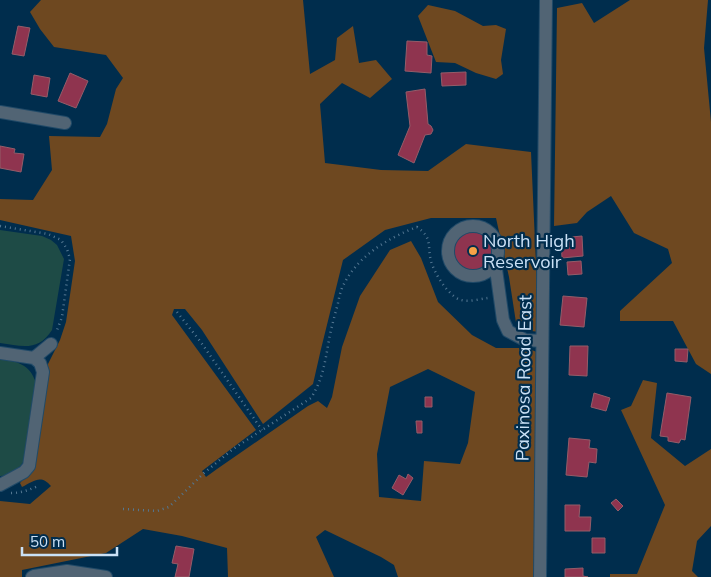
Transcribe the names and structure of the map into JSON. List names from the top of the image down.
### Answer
{
  "streets": {
    "street": ["Paxinosa Road East"]
  },
  "places": ["North High Reservoir"],
  "scale_bar": "50 m"
}
